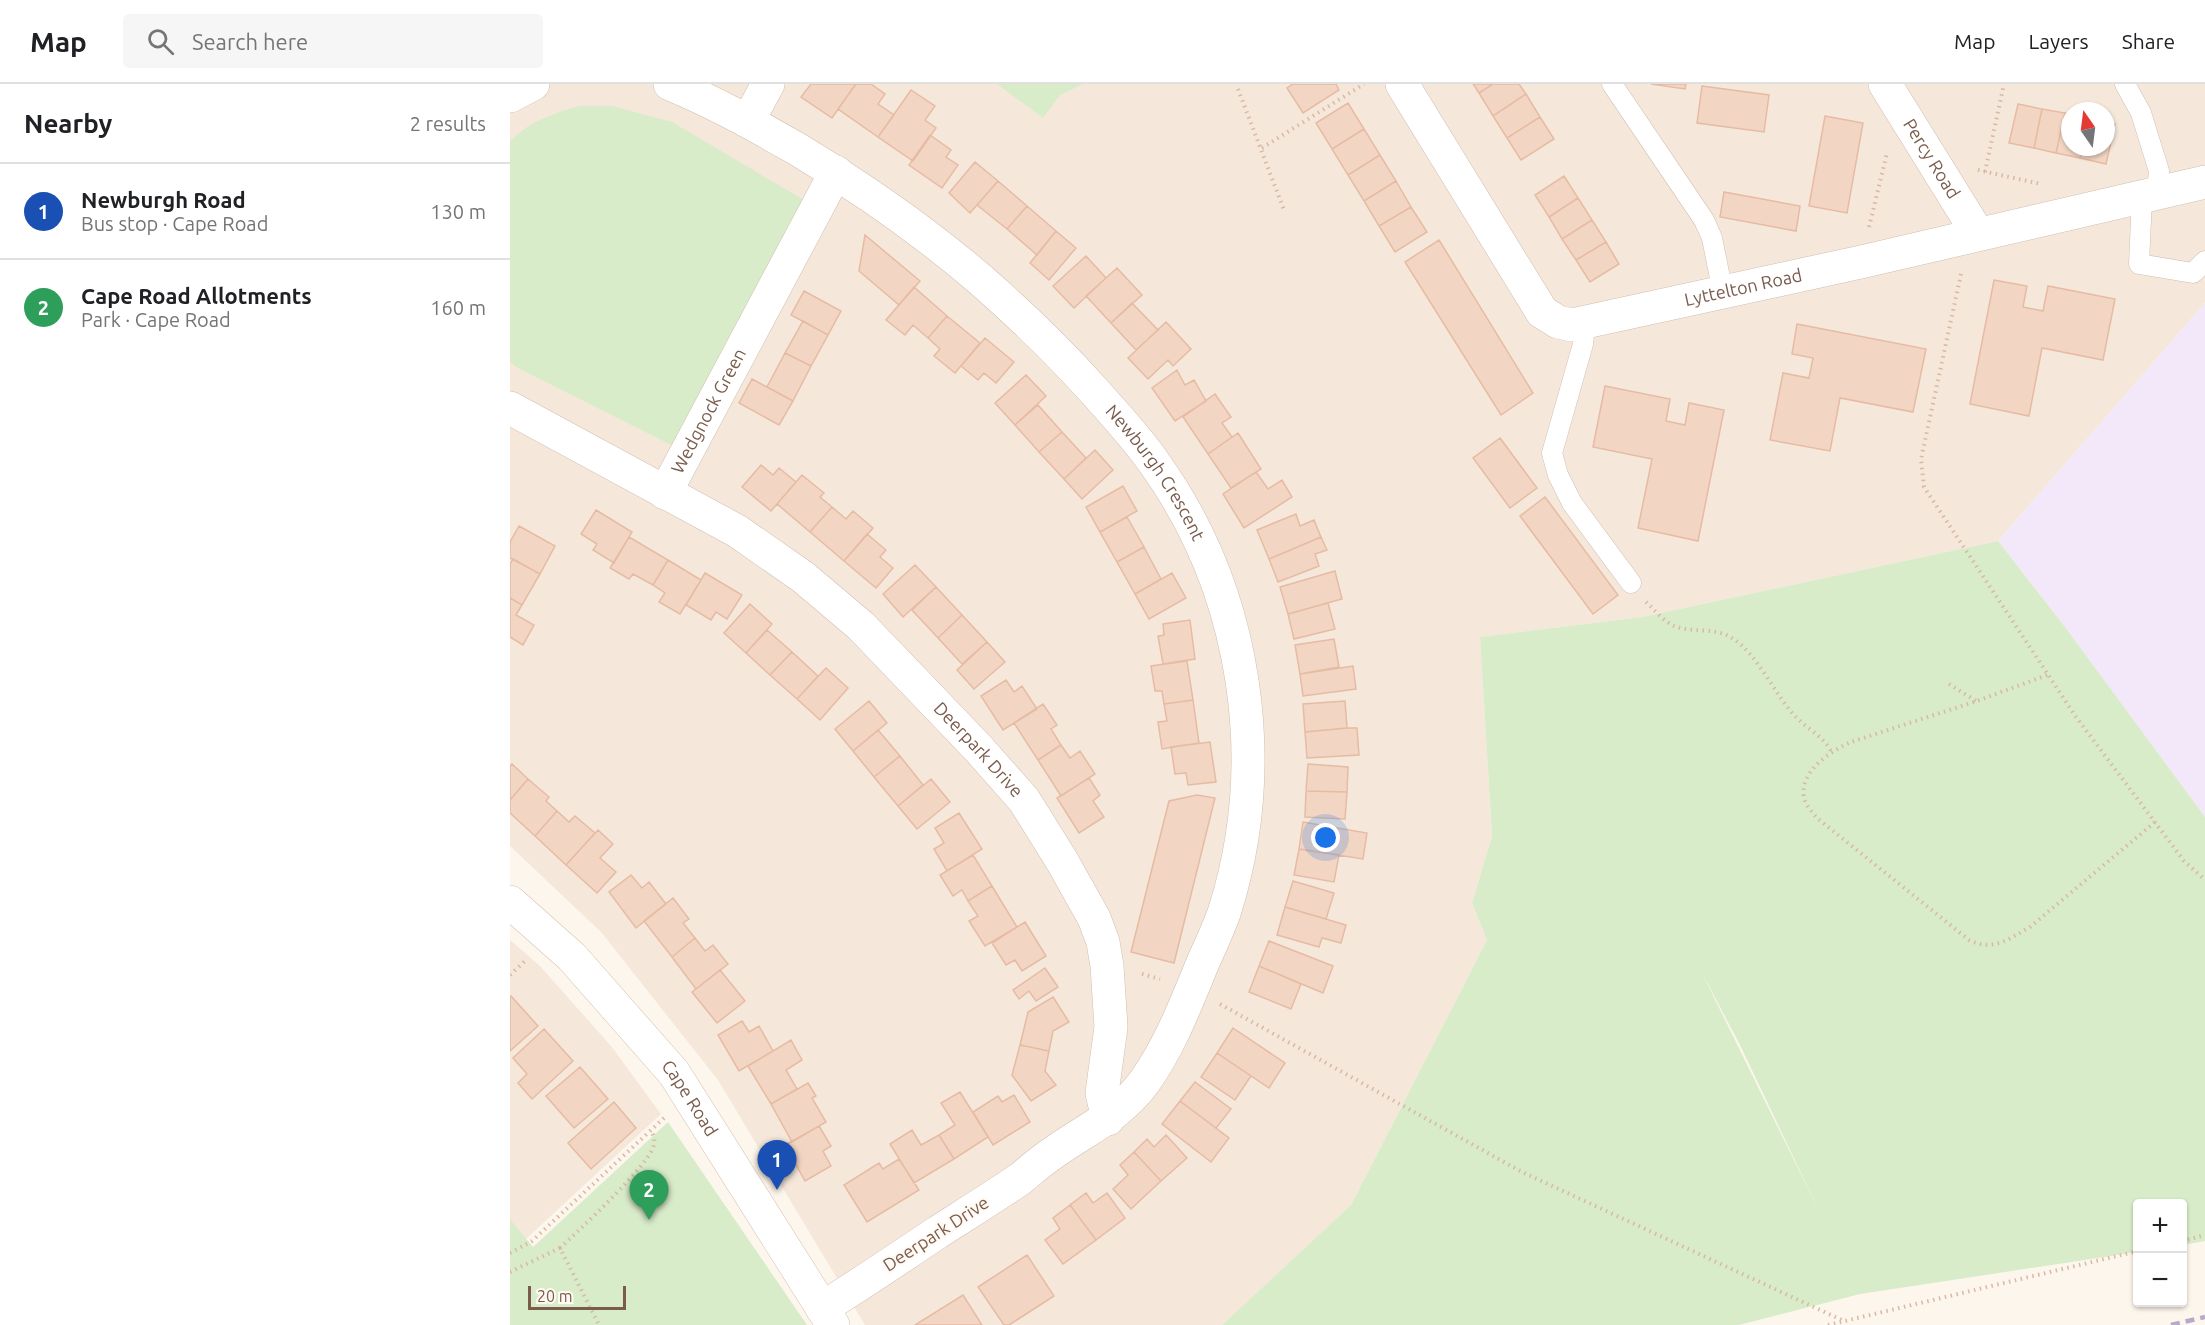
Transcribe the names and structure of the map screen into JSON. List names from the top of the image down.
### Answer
{
  "streets": {
    "street": [
      "Percy Road",
      "Lyttelton Road",
      "Wedgnock Green",
      "Newburgh Crescent",
      "Deerpark Drive",
      "Cape Road"
    ]
  },
  "crossings": [
    ["Percy Road", "Lyttelton Road"],
    ["Wedgnock Green", "Newburgh Crescent"],
    ["Wedgnock Green", "Deerpark Drive"],
    ["Newburgh Crescent", "Deerpark Drive"],
    ["Deerpark Drive", "Cape Road"]
  ],
  "scale_bar": "20 m",
  "north": "top",
  "page": {
    "header": "Map",
    "search": "Search here",
    "nav": ["Map", "Layers", "Share"],
    "heading": ["Nearby", "2 results"],
    "list": [
      {
        "mark": "1",
        "name": "Newburgh Road",
        "note": "Bus stop · Cape Road",
        "value": "130 m"
      },
      {
        "mark": "2",
        "name": "Cape Road Allotments",
        "note": "Park · Cape Road",
        "value": "160 m"
      }
    ],
    "pins": ["1", "2"],
    "map_buttons": ["+", "−"],
    "scale": "20 m"
  }
}
